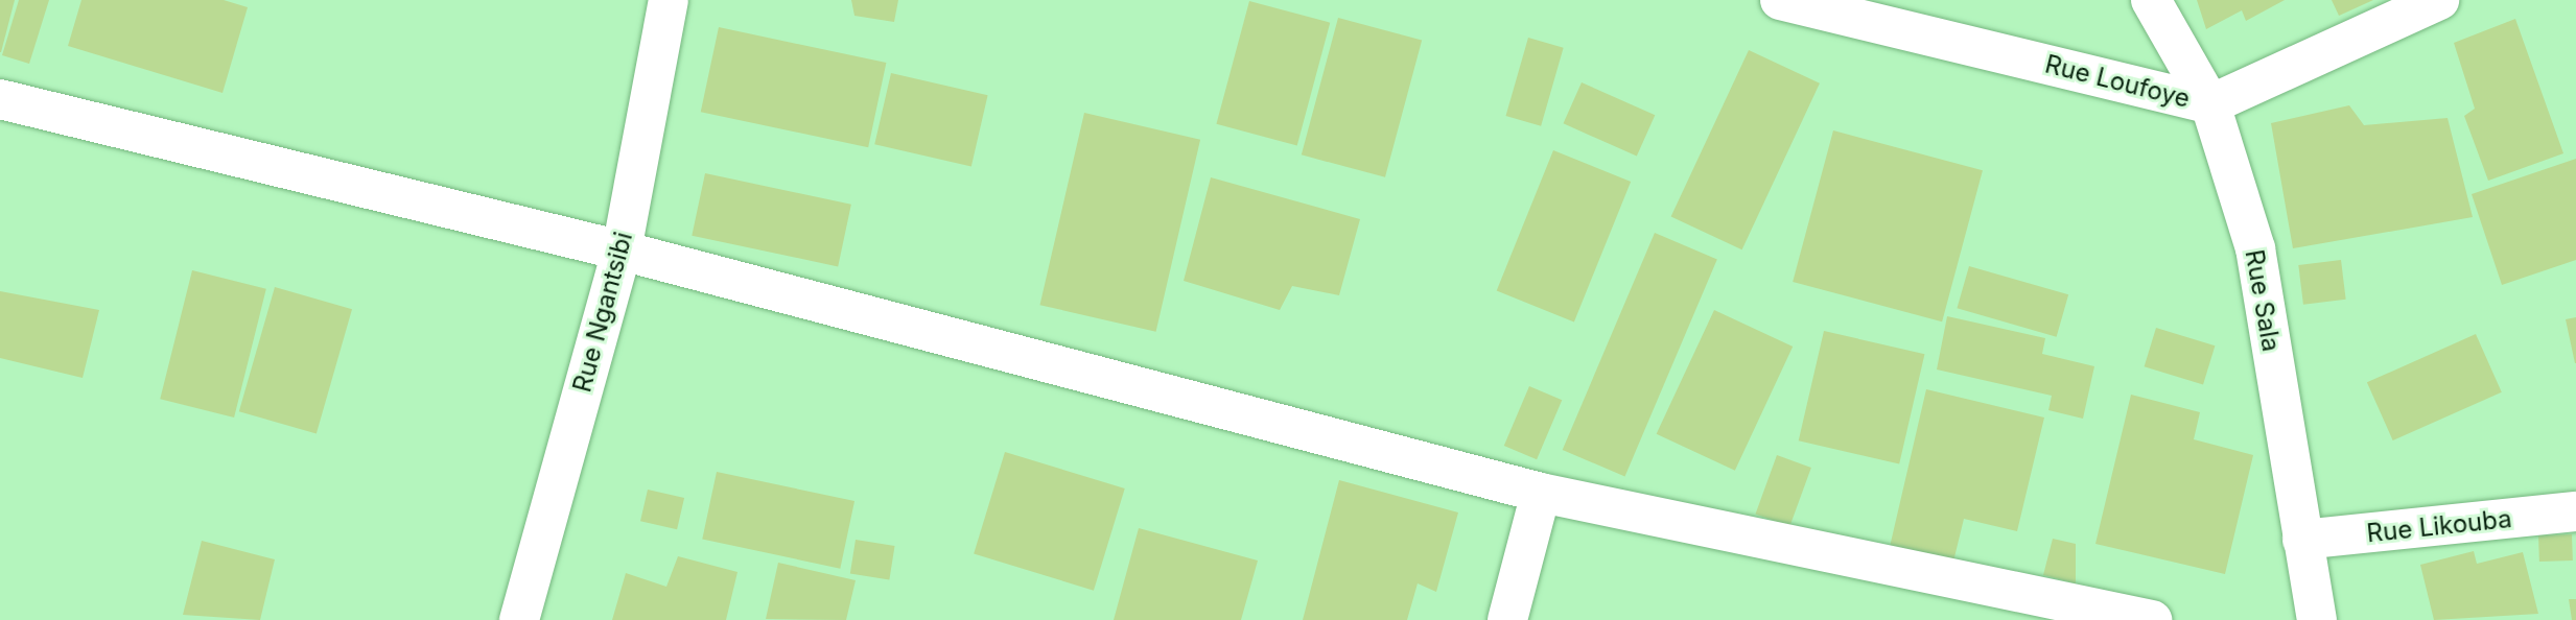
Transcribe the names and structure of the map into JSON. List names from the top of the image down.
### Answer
{
  "streets": {
    "street": [
      "Rue Loufoye",
      "Rue Sala",
      "Rue Ngantsibi",
      "Rue Likouba"
    ]
  },
  "crossings": [
    ["Rue Loufoye", "Rue Sala"],
    ["Rue Sala", "Rue Likouba"]
  ]
}
